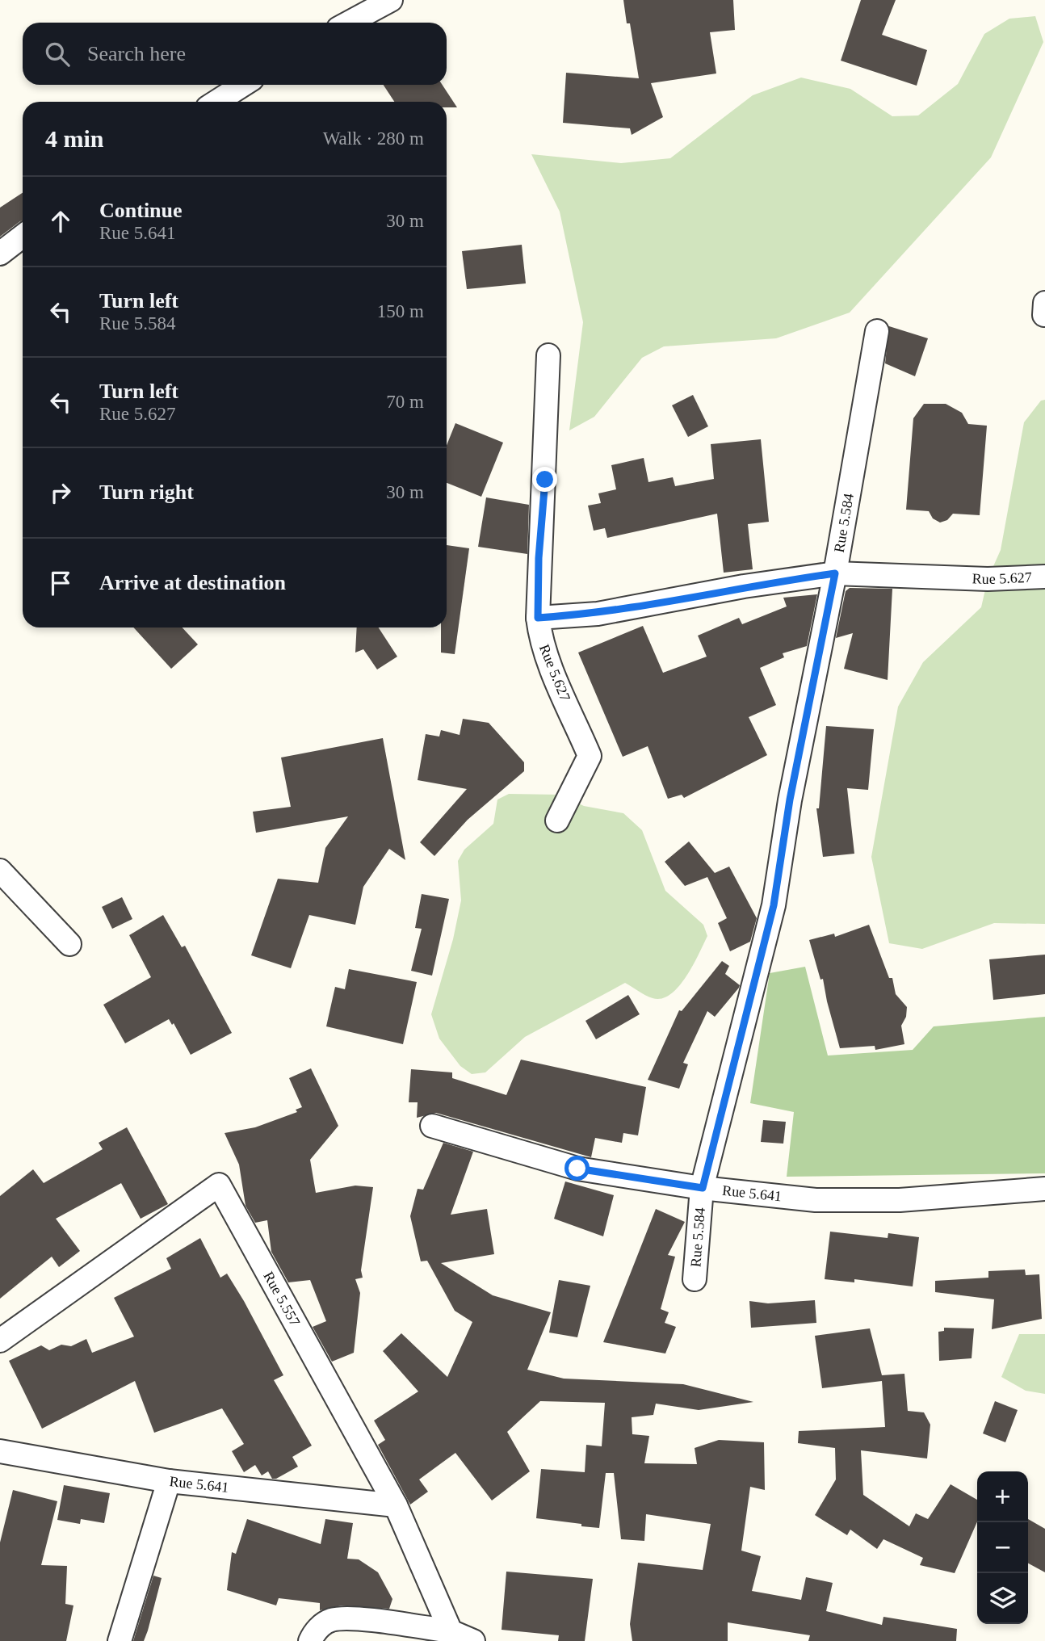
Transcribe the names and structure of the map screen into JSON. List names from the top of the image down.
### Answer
{
  "streets": {
    "street": [
      "Rue 5.584",
      "Rue 5.627",
      "Rue 5.641",
      "Rue 5.557"
    ]
  },
  "crossings": [
    ["Rue 5.584", "Rue 5.627"],
    ["Rue 5.584", "Rue 5.641"],
    ["Rue 5.641", "Rue 5.557"]
  ],
  "page": {
    "search": "Search here",
    "heading": ["4 min", "Walk · 280 m"],
    "list": [
      ["Continue", "Rue 5.641", "30 m"],
      ["Turn left", "Rue 5.584", "150 m"],
      ["Turn left", "Rue 5.627", "70 m"],
      ["Turn right", "30 m"],
      "Arrive at destination"
    ],
    "map_buttons": ["+", "−"]
  }
}
